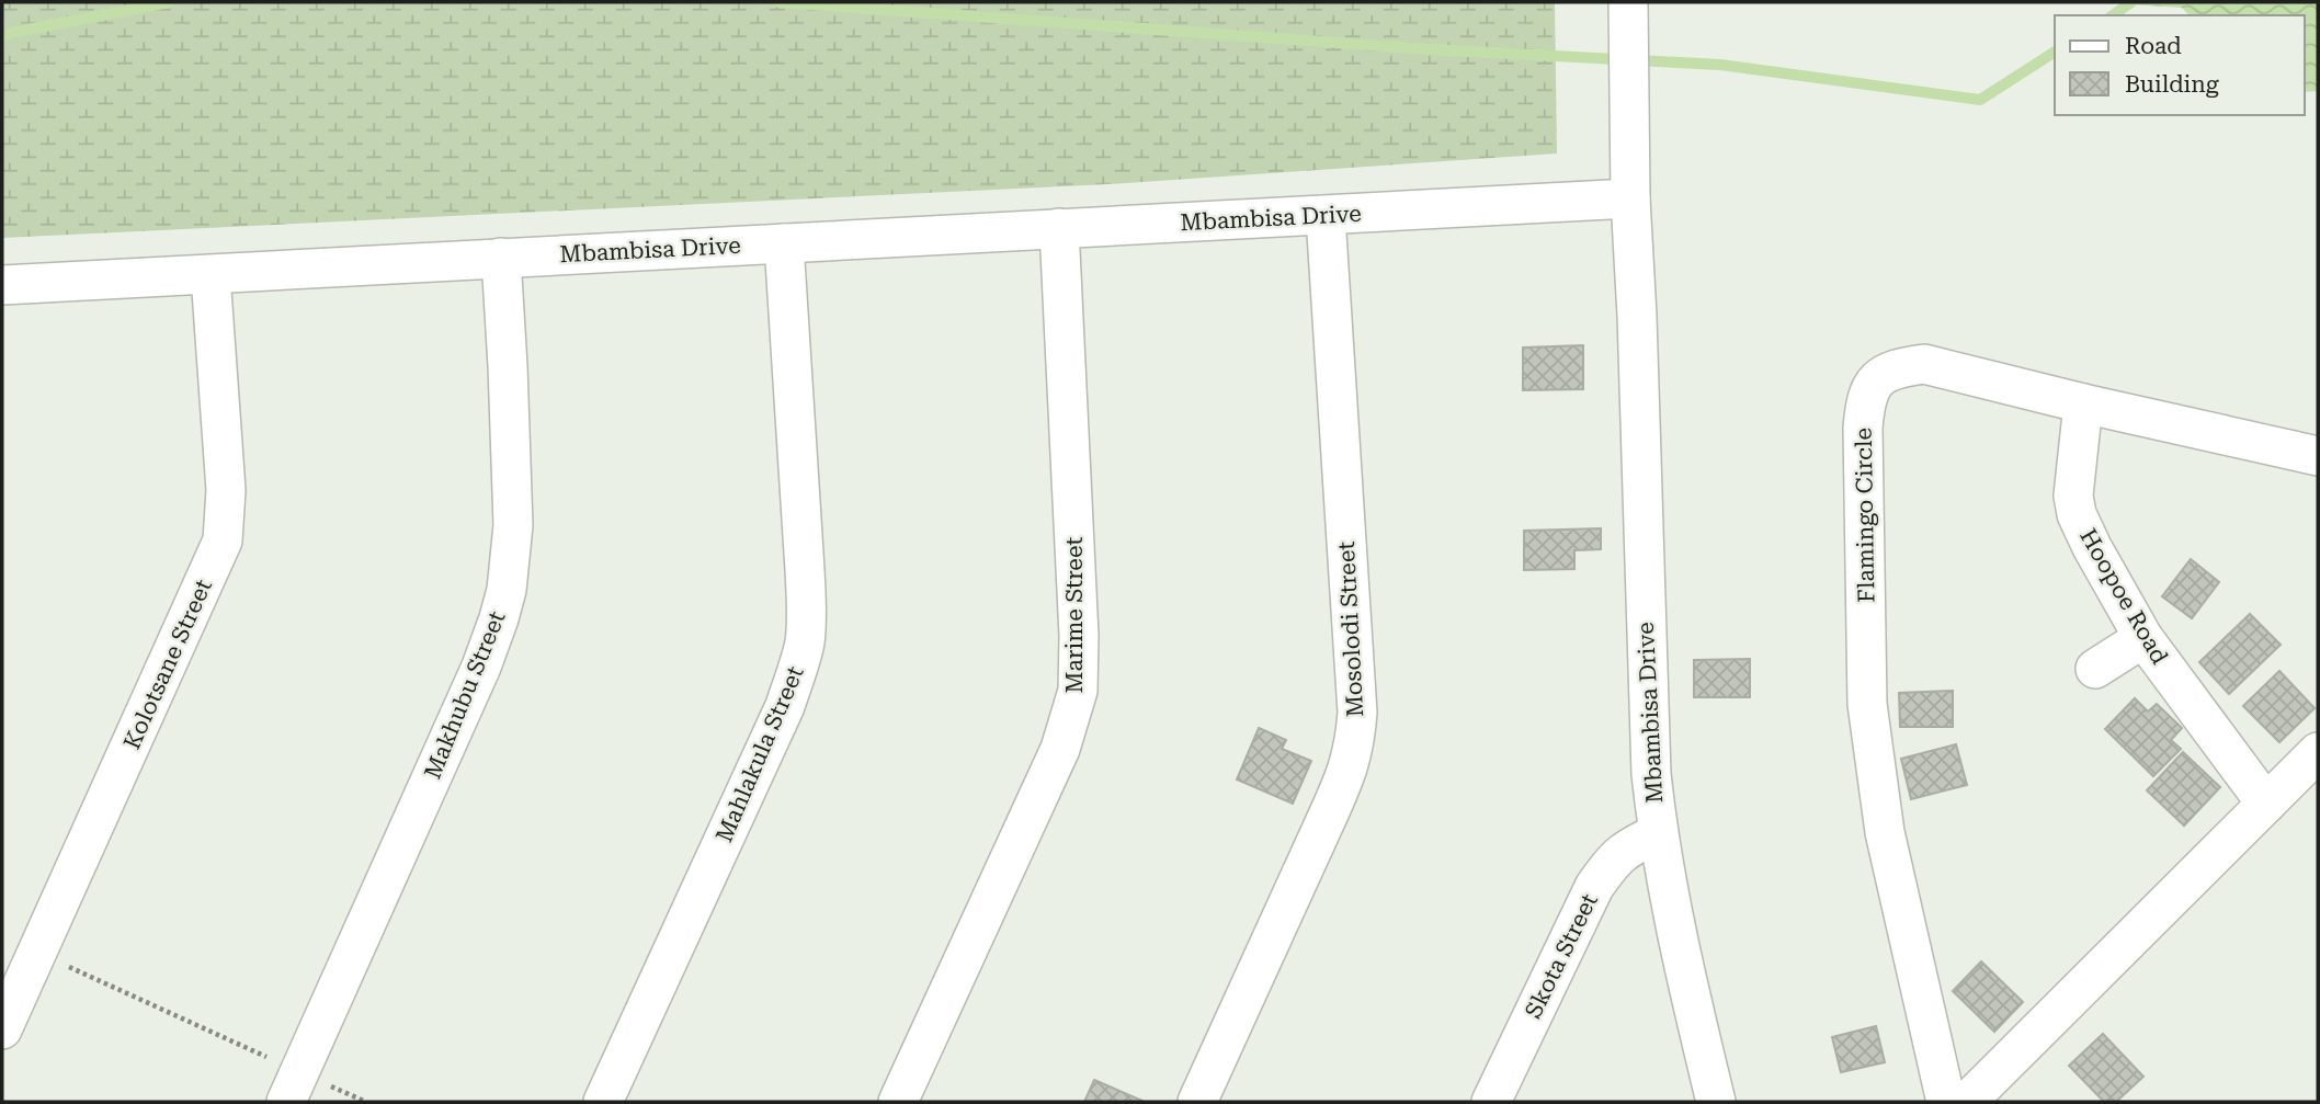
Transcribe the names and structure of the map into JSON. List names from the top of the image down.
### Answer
{
  "streets": {
    "street": [
      "Mbambisa Drive",
      "Flamingo Circle",
      "Hoopoe Road",
      "Marime Street",
      "Mosolodi Street",
      "Kolotsane Street",
      "Makhubu Street",
      "Mahlakula Street",
      "Skota Street"
    ]
  },
  "crossings": [
    ["Mbambisa Drive", "Marime Street"],
    ["Mbambisa Drive", "Mosolodi Street"],
    ["Mbambisa Drive", "Kolotsane Street"],
    ["Mbambisa Drive", "Makhubu Street"],
    ["Mbambisa Drive", "Mahlakula Street"],
    ["Mbambisa Drive", "Skota Street"],
    ["Flamingo Circle", "Hoopoe Road"]
  ],
  "legend": ["Road", "Building"]
}
